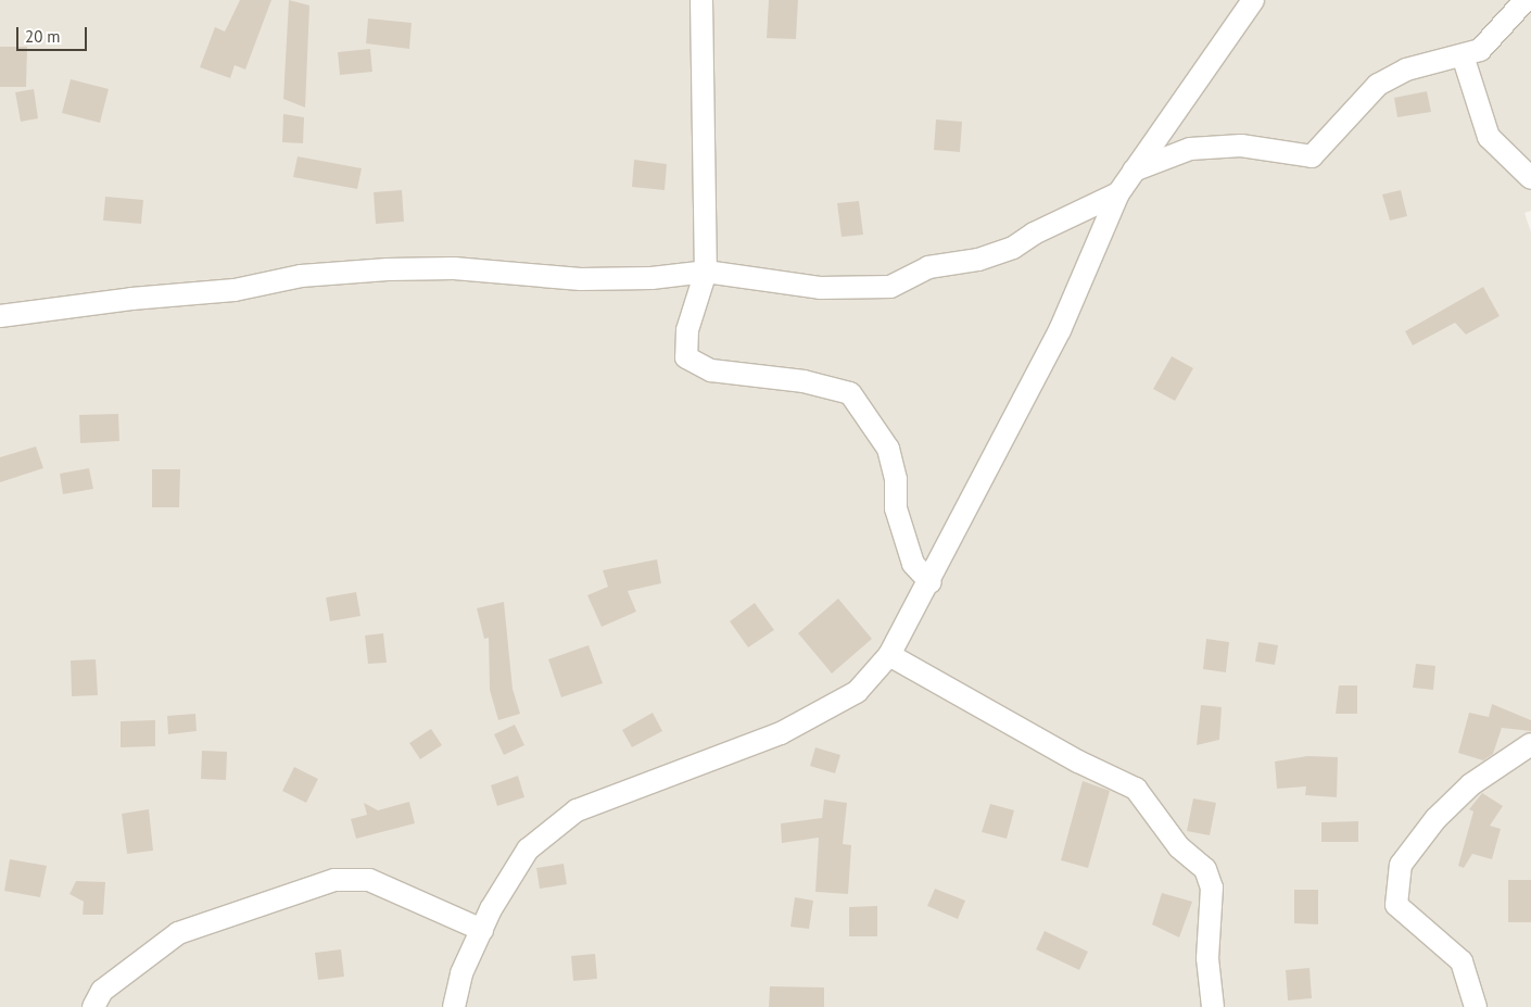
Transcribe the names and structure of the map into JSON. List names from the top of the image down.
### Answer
{
  "scale_bar": "20 m"
}
